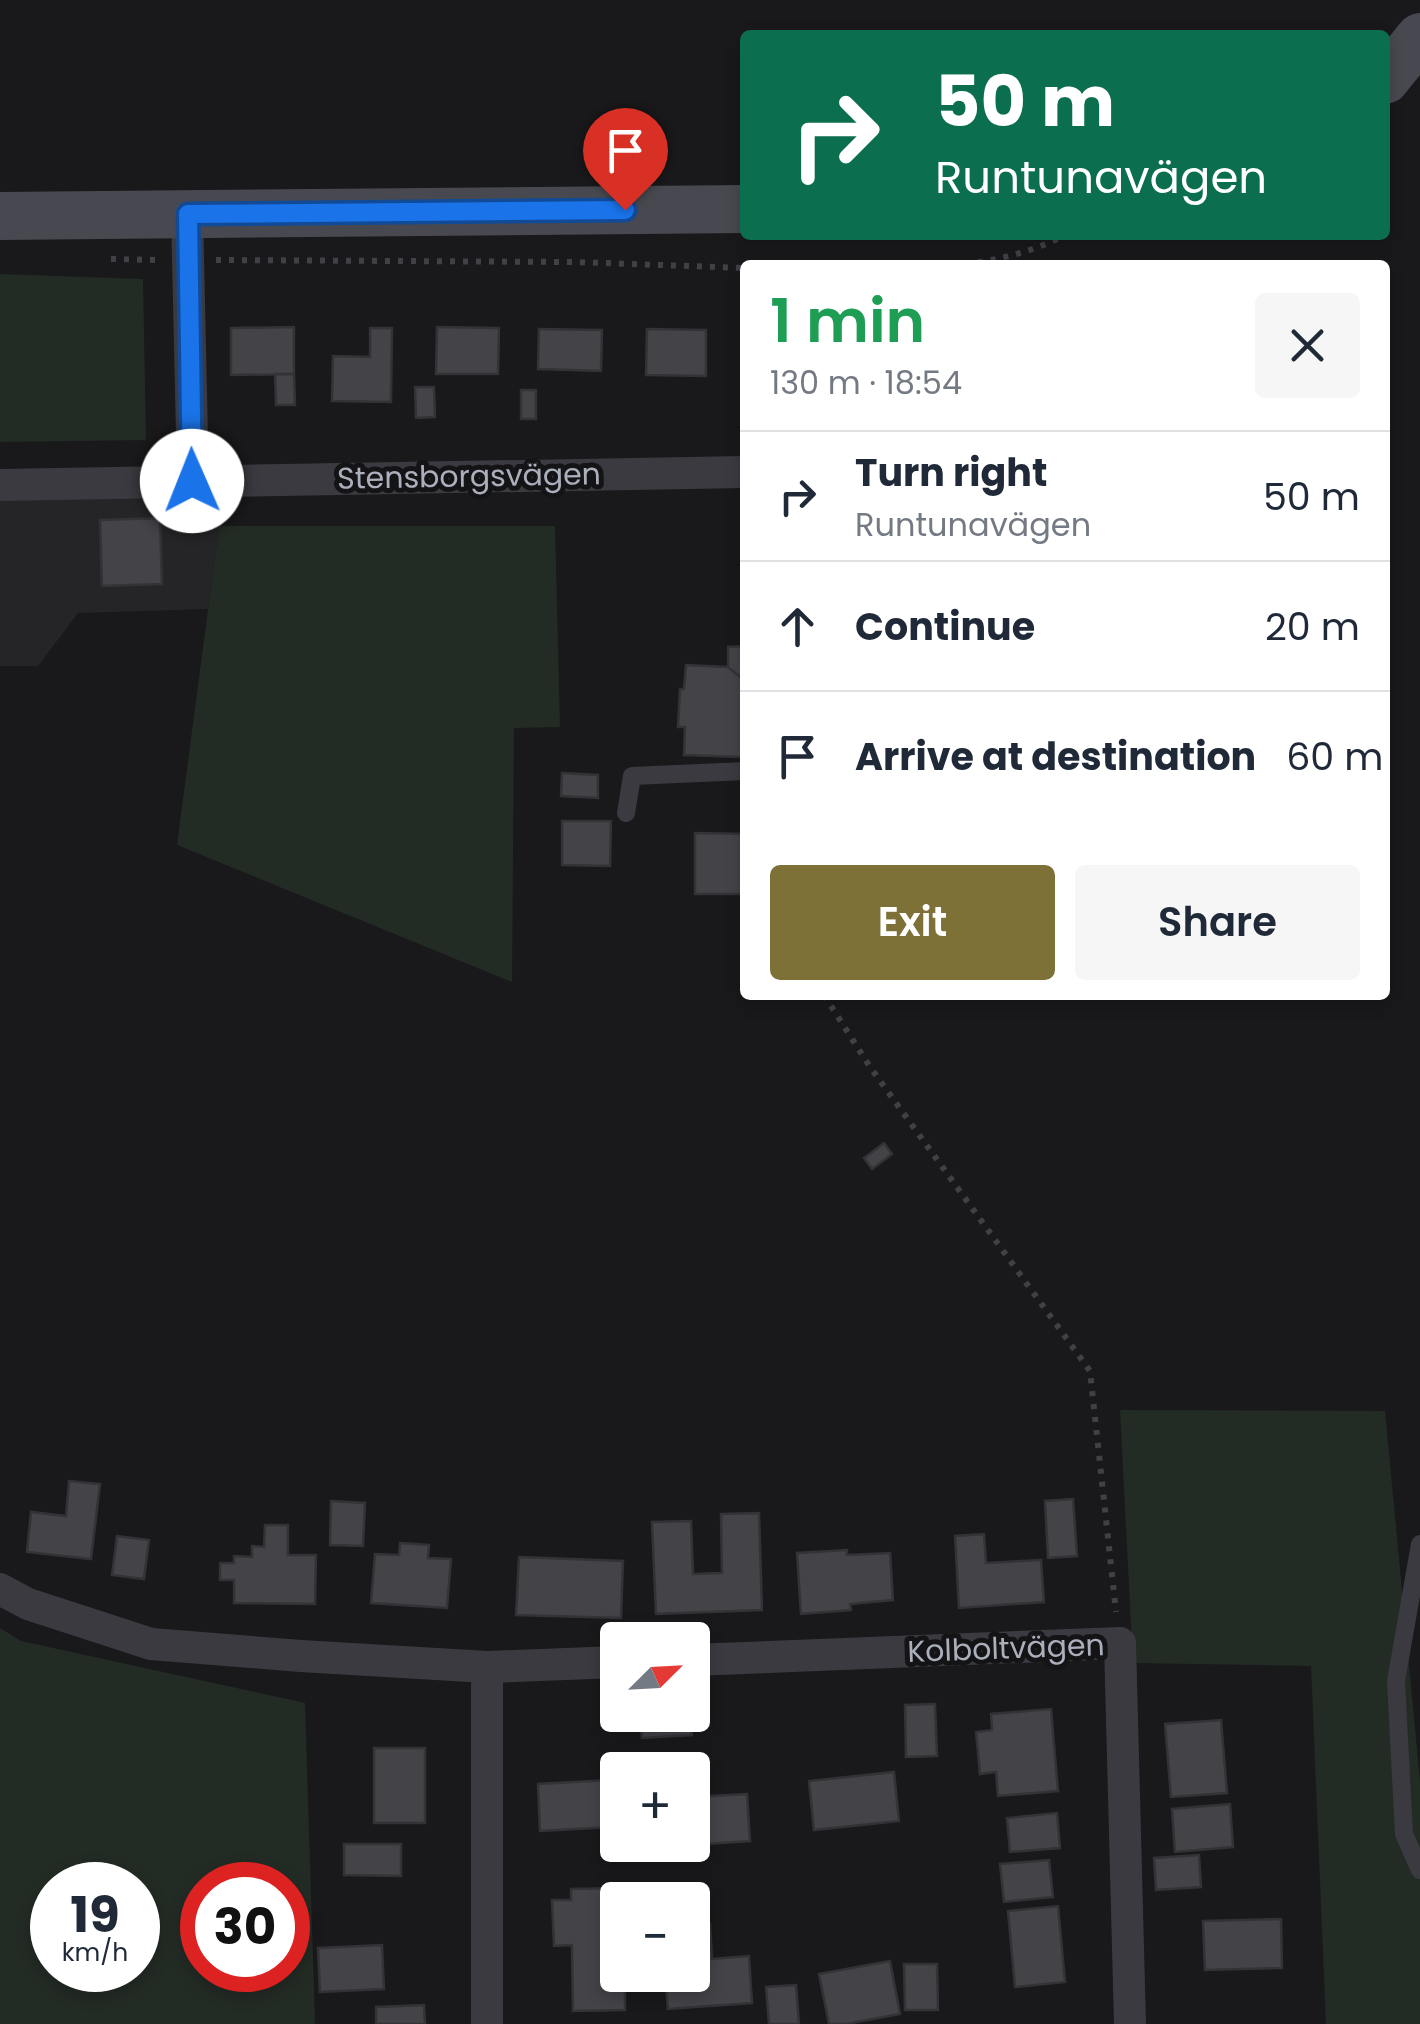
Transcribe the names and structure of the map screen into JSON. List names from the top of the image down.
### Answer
{
  "streets": {
    "street": ["Stensborgsvägen", "Kolboltvägen"]
  },
  "north": "top right",
  "page": {
    "turn": ["50 m", "Runtunavägen"],
    "heading": ["1 min", "130 m · 18:54"],
    "list": [
      {
        "name": "Turn right",
        "note": "Runtunavägen",
        "value": "50 m"
      },
      {
        "name": "Continue",
        "value": "20 m"
      },
      {
        "name": "Arrive at destination",
        "value": "60 m"
      }
    ],
    "buttons": ["Exit", "Share"],
    "map_buttons": ["+", "−"],
    "speed": "19 km/h",
    "limit": "30"
  }
}
